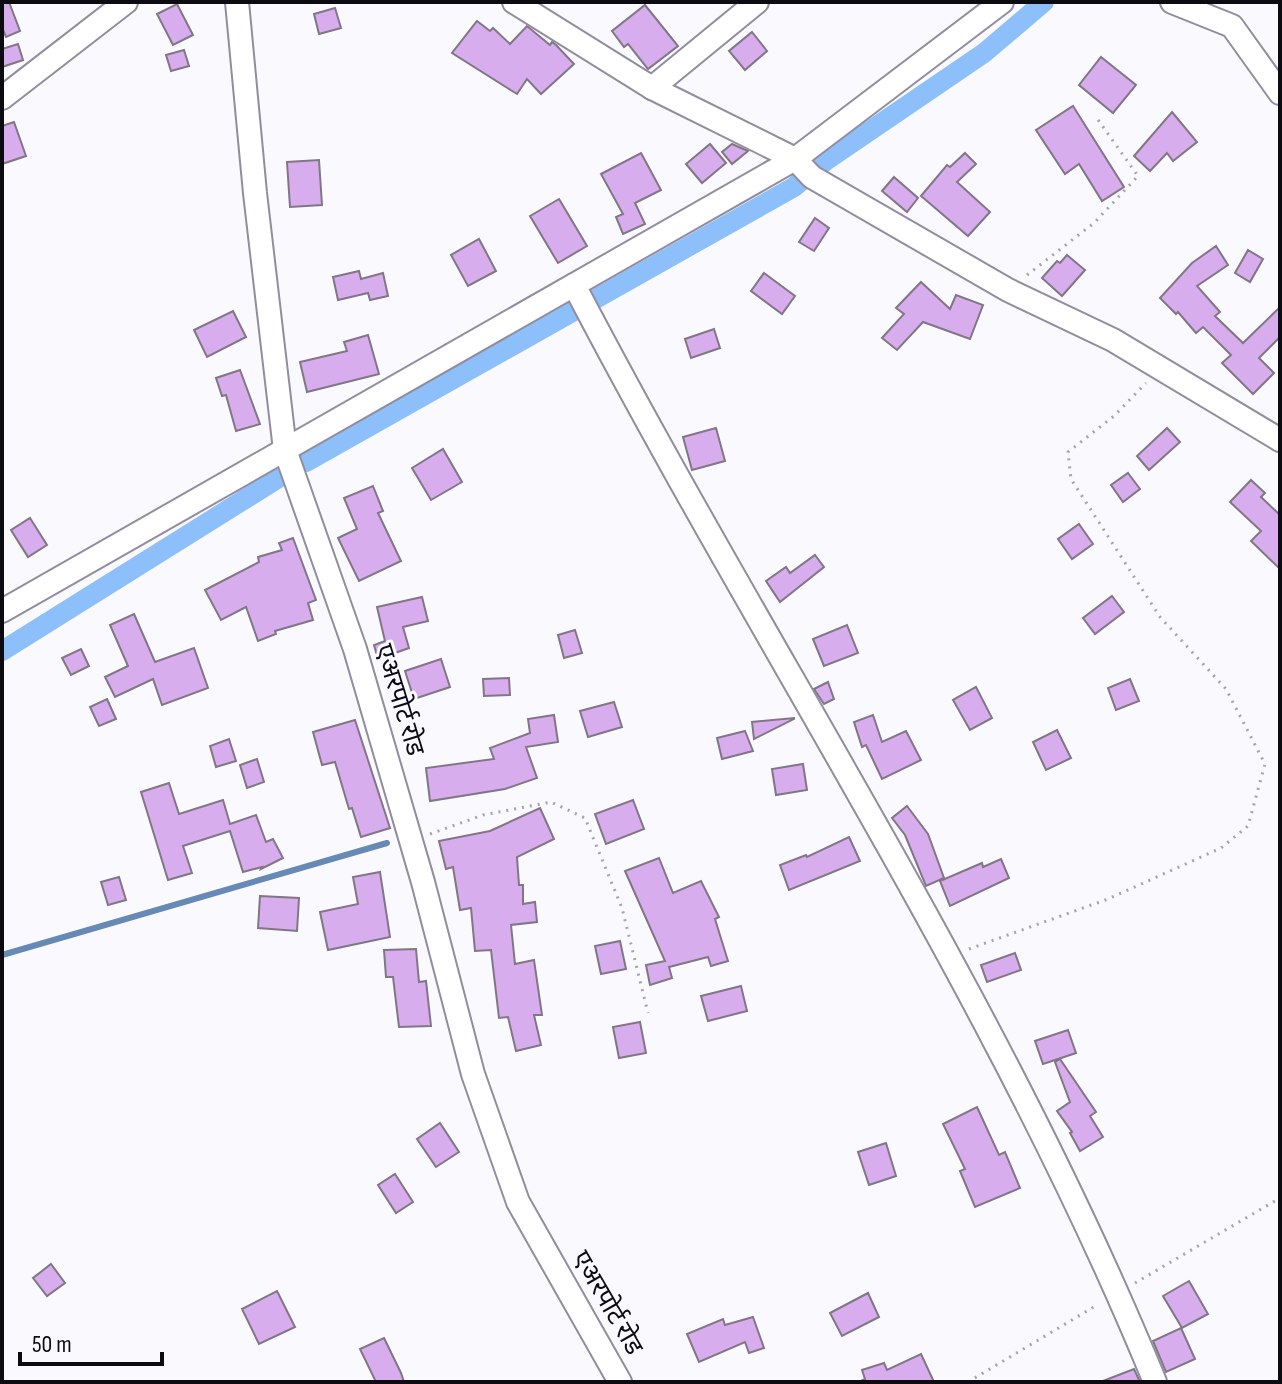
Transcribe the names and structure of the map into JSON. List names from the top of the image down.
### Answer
{
  "streets": {
    "street": ["एअरपोर्ट रोड"]
  },
  "scale_bar": "50 m"
}
